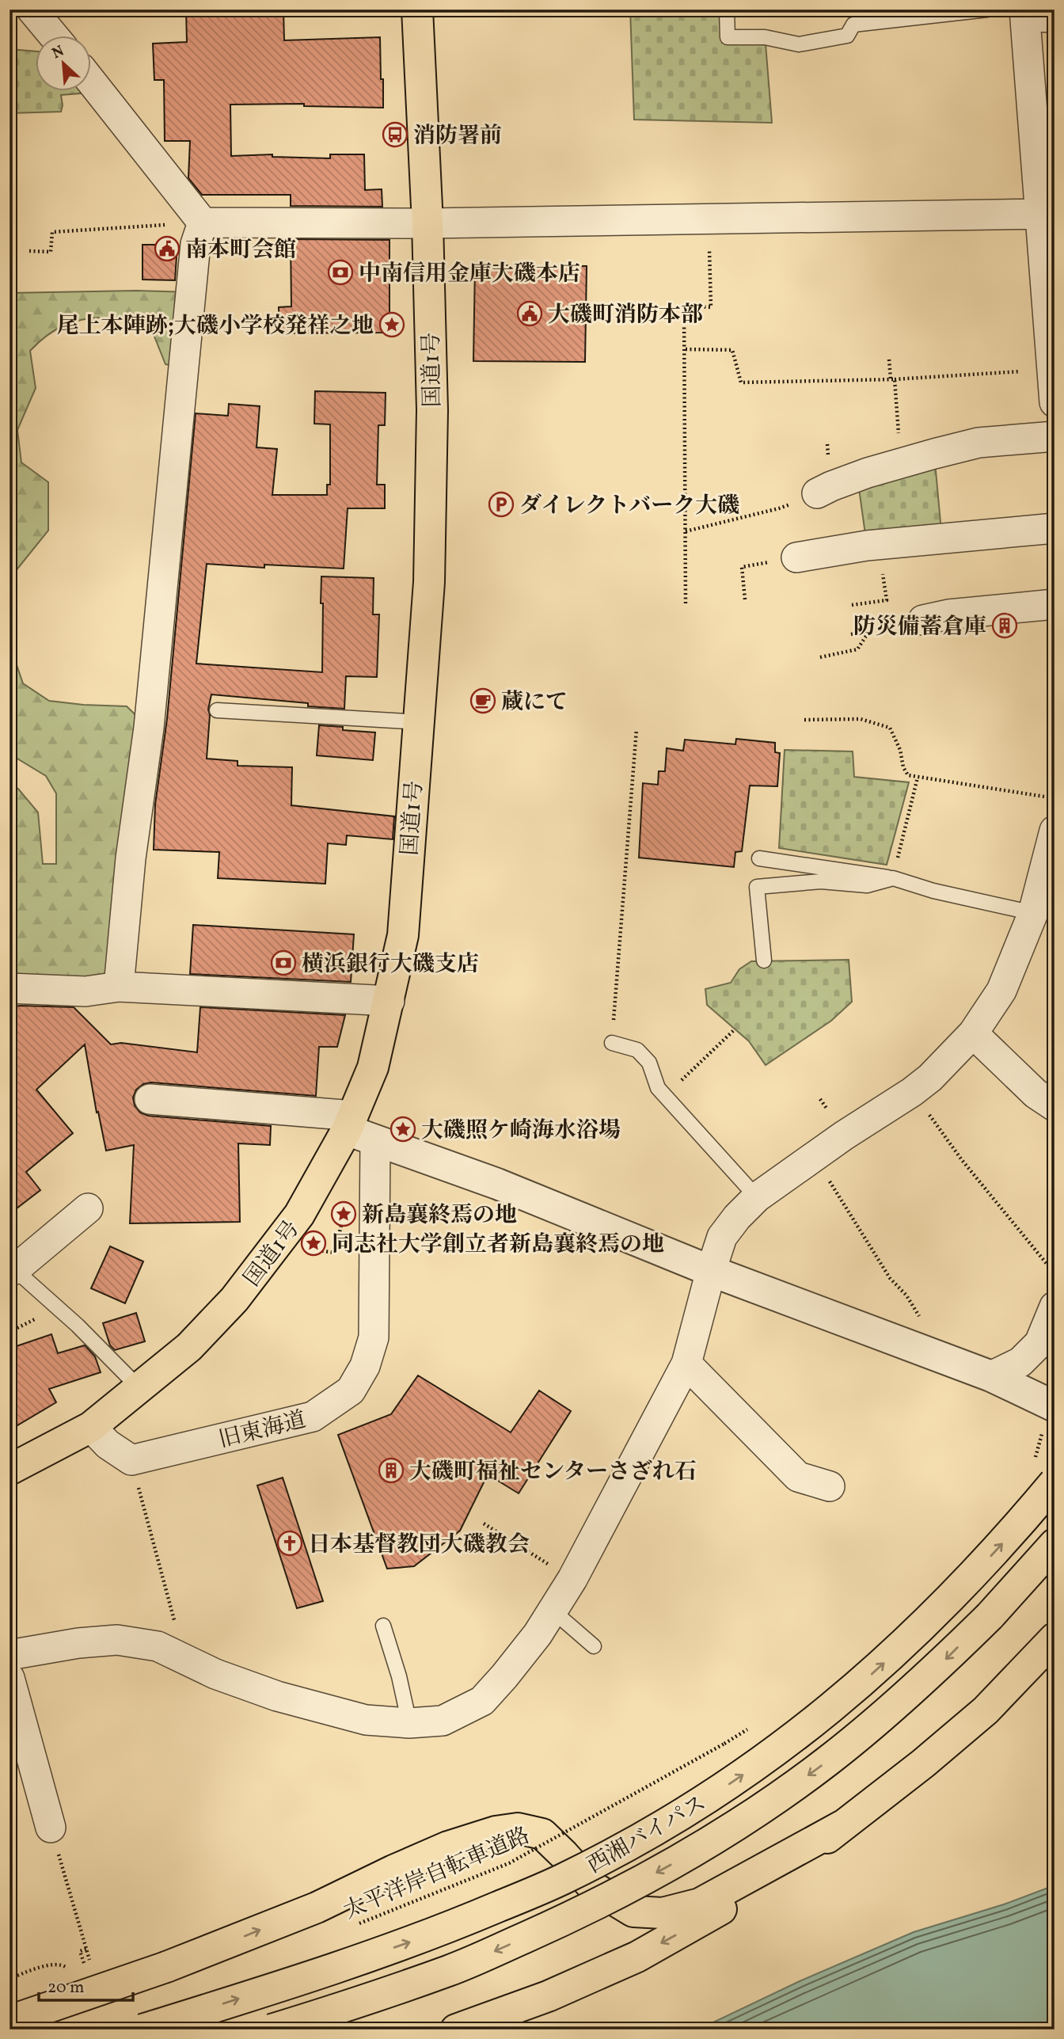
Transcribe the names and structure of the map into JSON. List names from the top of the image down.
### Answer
{
  "streets": {
    "highway": ["国道1号", "西湘バイパス"],
    "street": ["旧東海道"],
    "path": ["太平洋岸自転車道路"]
  },
  "places": {
    "bus stop": ["消防署前"],
    "public building": ["南本町会館", "大磯町消防本部"],
    "bank": ["中南信用金庫大磯本店", "横浜銀行大磯支店"],
    "place": [
      "尾上本陣跡;大磯小学校発祥之地",
      "大磯照ケ崎海水浴場",
      "新島襄終焉の地",
      "同志社大学創立者新島襄終焉の地"
    ],
    "parking": ["ダイレクトバーク大磯"],
    "building": ["防災備蓄倉庫", "大磯町福祉センターさざれ石"],
    "cafe": ["蔵にて"],
    "church": ["日本基督教団大磯教会"]
  },
  "scale_bar": "20 m",
  "north": "top left"
}
